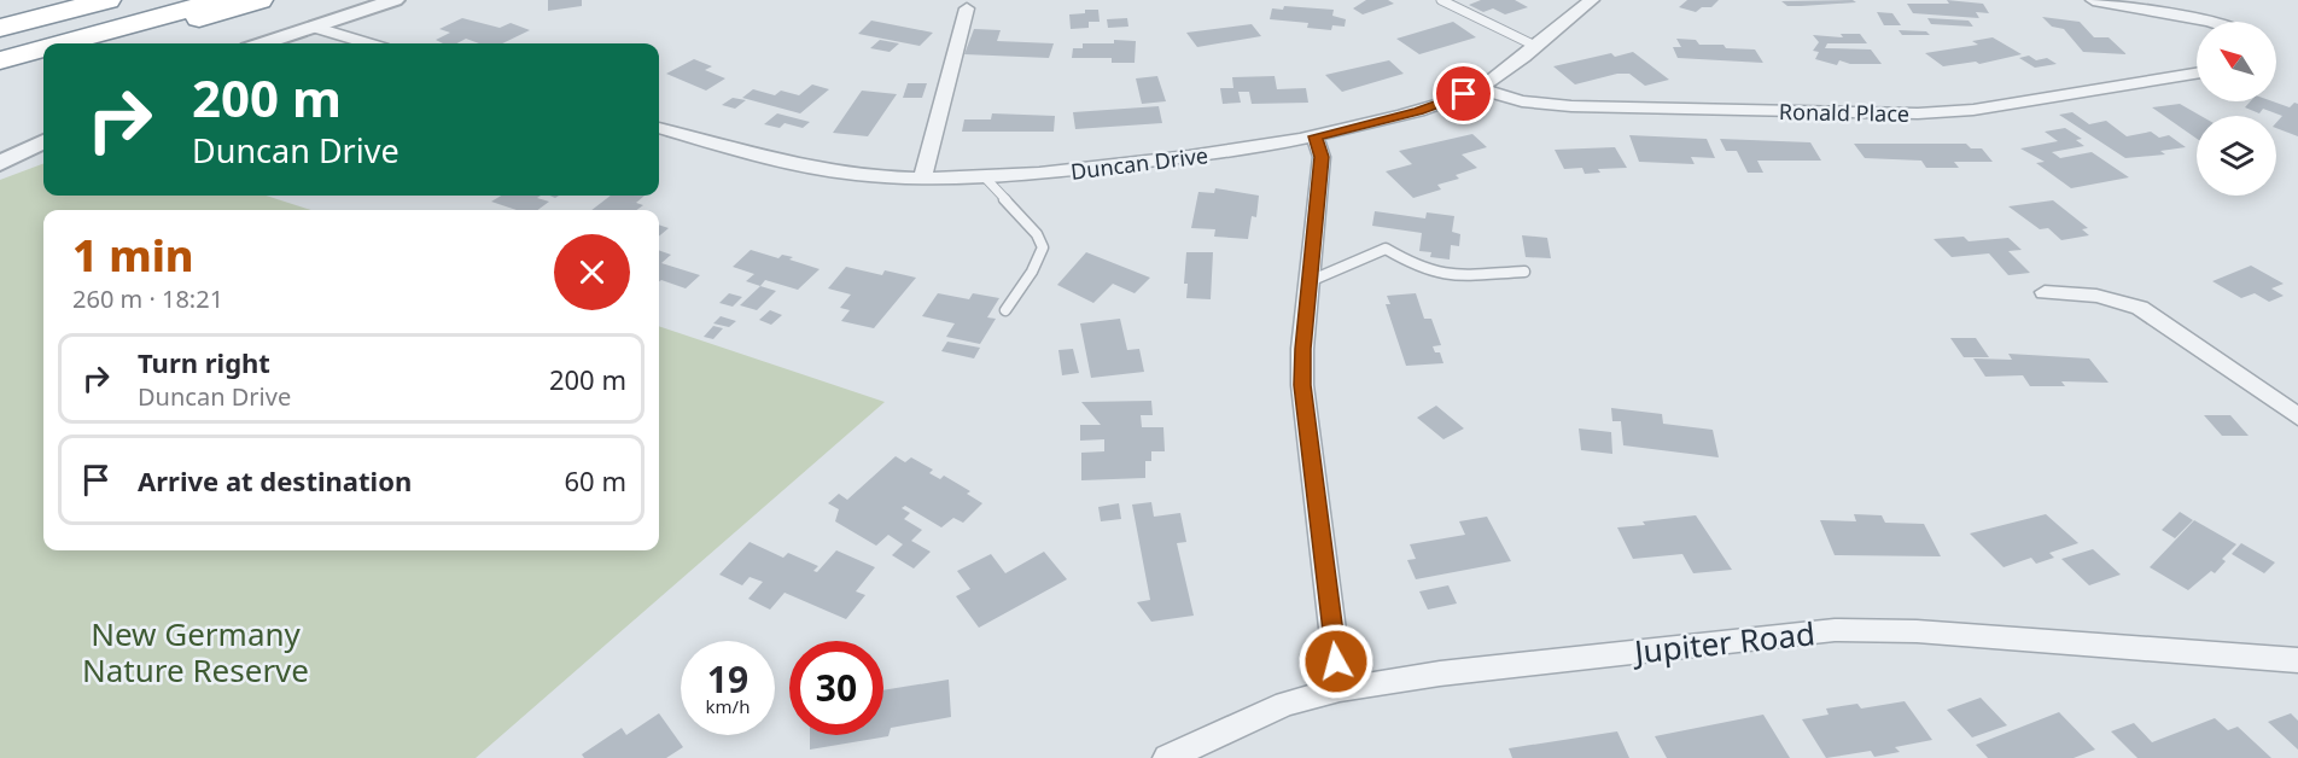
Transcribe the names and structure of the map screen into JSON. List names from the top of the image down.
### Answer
{
  "streets": {
    "street": ["Ronald Place", "Duncan Drive", "Jupiter Road"]
  },
  "crossings": [
    ["Ronald Place", "Duncan Drive"]
  ],
  "parks": ["New Germany Nature Reserve"],
  "north": "top left",
  "page": {
    "turn": ["200 m", "Duncan Drive"],
    "heading": ["1 min", "260 m · 18:21"],
    "list": [
      {
        "name": "Turn right",
        "note": "Duncan Drive",
        "value": "200 m"
      },
      {
        "name": "Arrive at destination",
        "value": "60 m"
      }
    ],
    "speed": "19 km/h",
    "limit": "30"
  }
}
